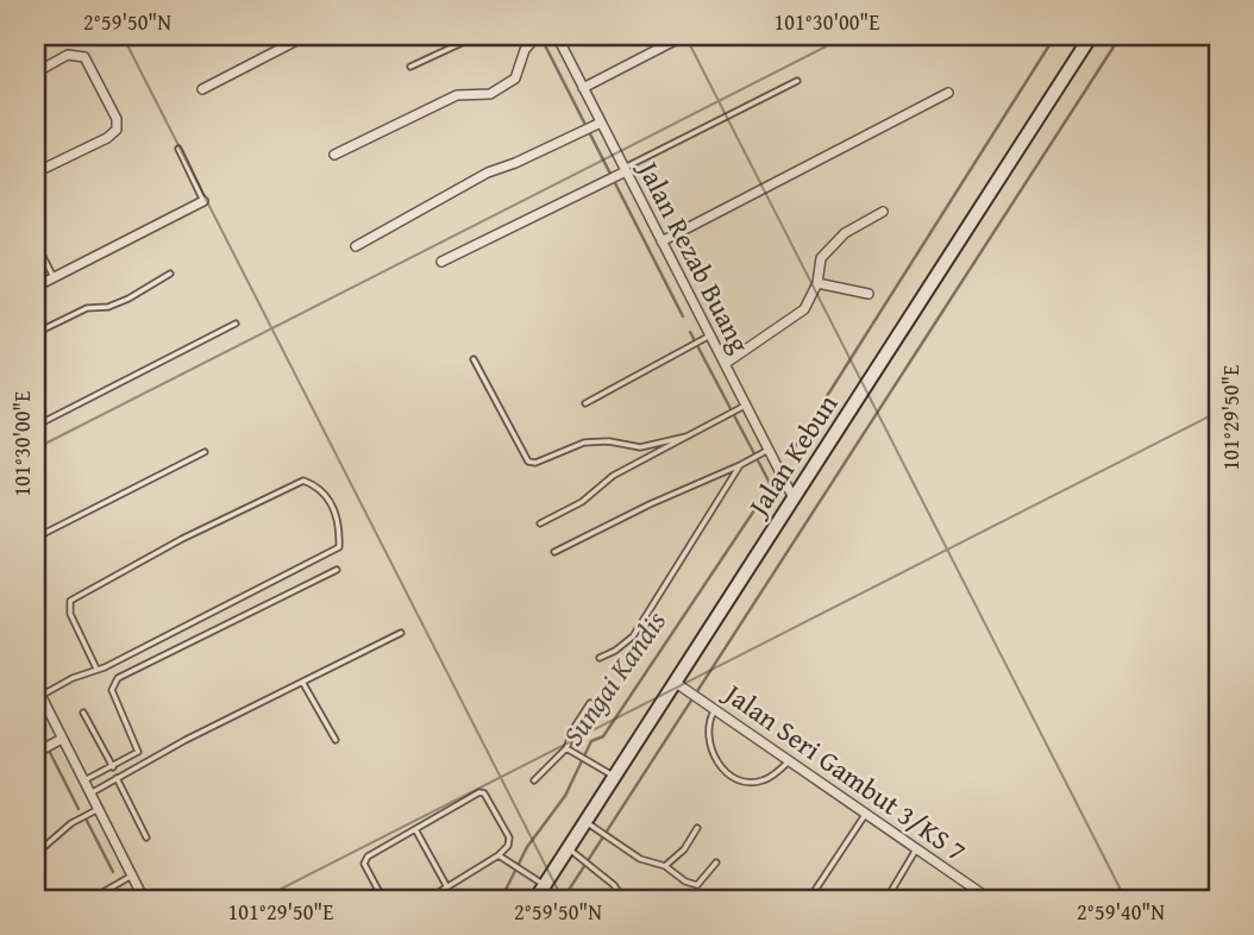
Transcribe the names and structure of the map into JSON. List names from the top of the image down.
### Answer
{
  "streets": {
    "main road": ["Jalan Kebun"],
    "street": ["Jalan Rezab Buang", "Jalan Seri Gambut 3/KS 7"]
  },
  "crossings": [
    ["Jalan Rezab Buang", "Jalan Kebun"],
    ["Jalan Kebun", "Jalan Seri Gambut 3/KS 7"]
  ],
  "water": ["Sungai Kandis"],
  "coordinates": [
    "2°59'50\"N",
    "101°30'00\"E",
    "101°29'50\"E",
    "2°59'40\"N"
  ]
}
